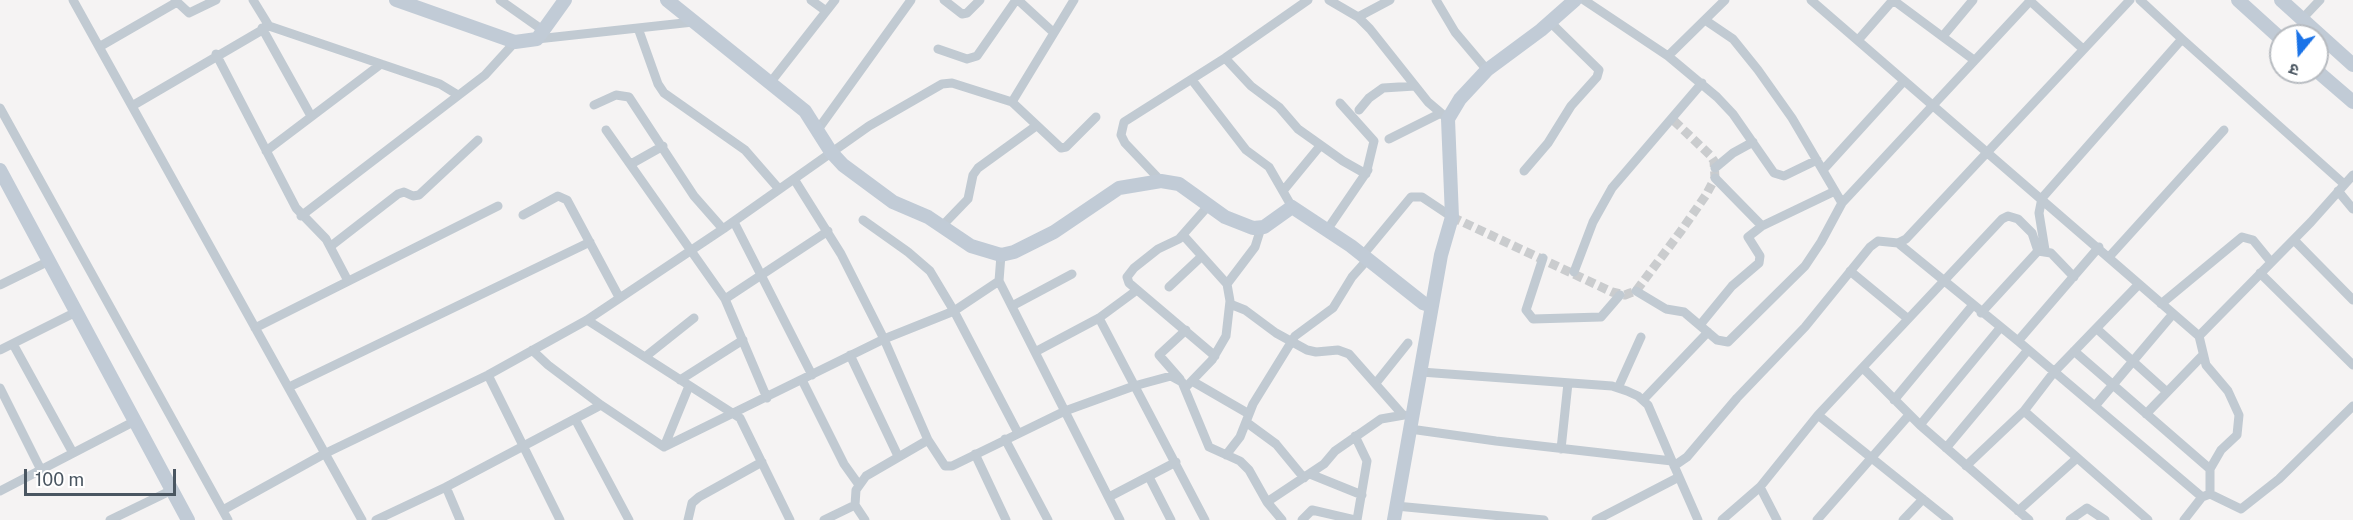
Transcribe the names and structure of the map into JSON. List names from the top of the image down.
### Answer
{
  "scale_bar": "100 m",
  "north": "bottom"
}
